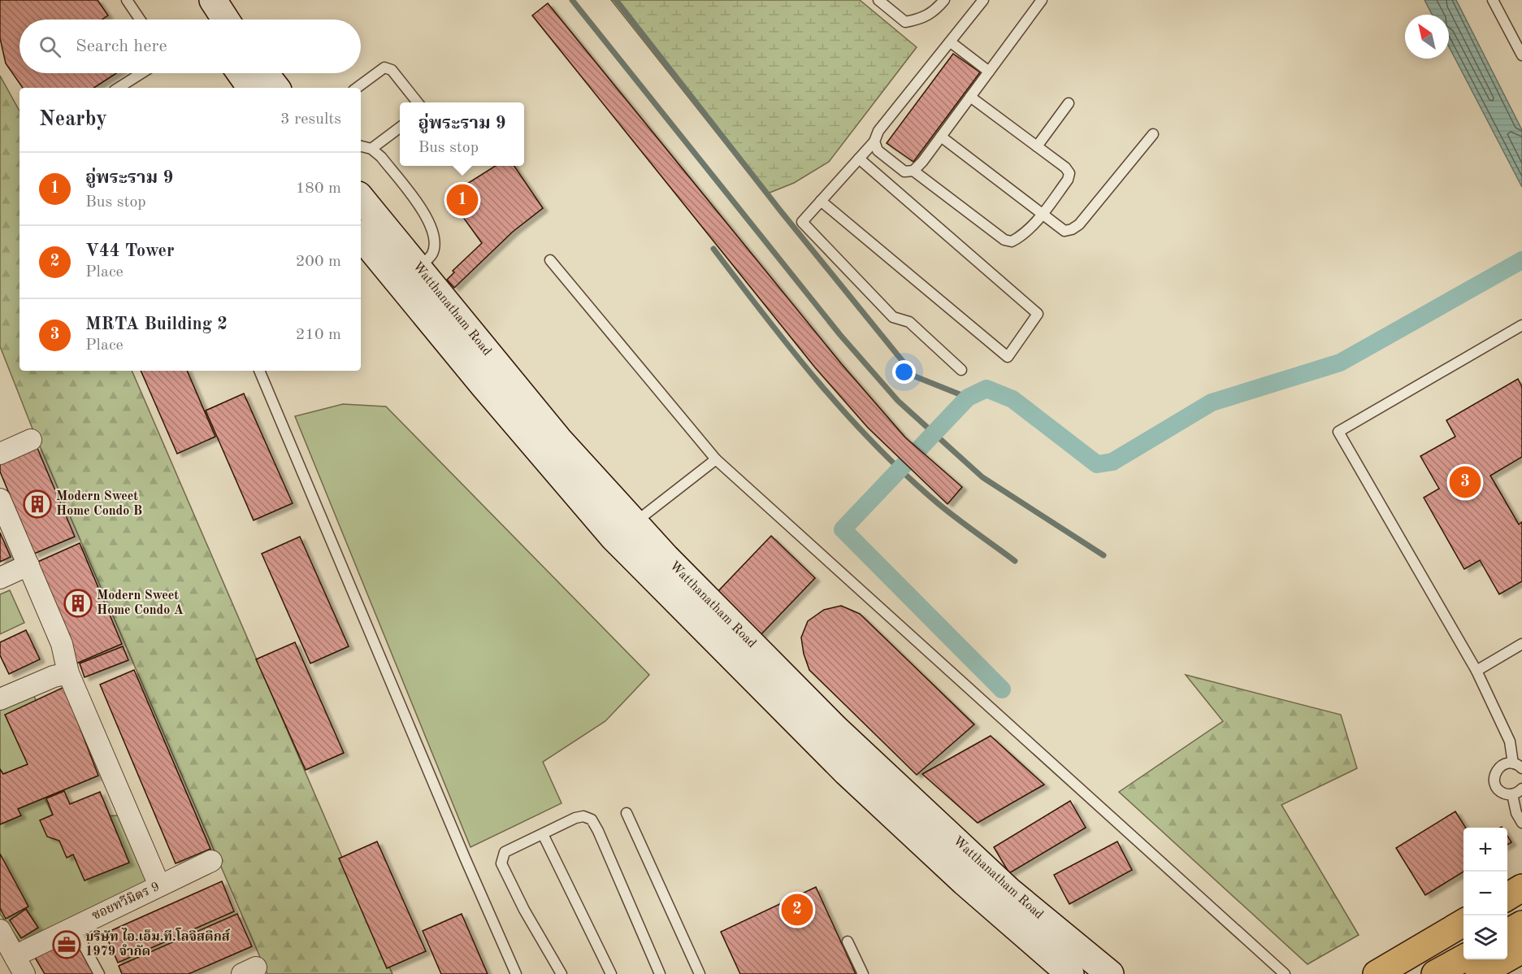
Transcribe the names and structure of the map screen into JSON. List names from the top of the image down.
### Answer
{
  "streets": {
    "street": ["Watthanatham Road", "ซอยทวีมิตร 9"]
  },
  "places": {
    "building": ["Modern Sweet Home Condo B", "Modern Sweet Home Condo A"],
    "office": ["บริษัท ไอ.เอ็ม.ที.โลจิสติกส์ 1979 จำกัด"]
  },
  "north": "top left",
  "page": {
    "search": "Search here",
    "heading": ["Nearby", "3 results"],
    "popup": ["อู่พระราม 9", "Bus stop"],
    "list": [
      {
        "mark": "1",
        "name": "อู่พระราม 9",
        "note": "Bus stop",
        "value": "180 m"
      },
      {
        "mark": "2",
        "name": "V44 Tower",
        "note": "Place",
        "value": "200 m"
      },
      {
        "mark": "3",
        "name": "MRTA Building 2",
        "note": "Place",
        "value": "210 m"
      }
    ],
    "pins": ["1", "3", "2"],
    "map_buttons": ["+", "−"]
  }
}
